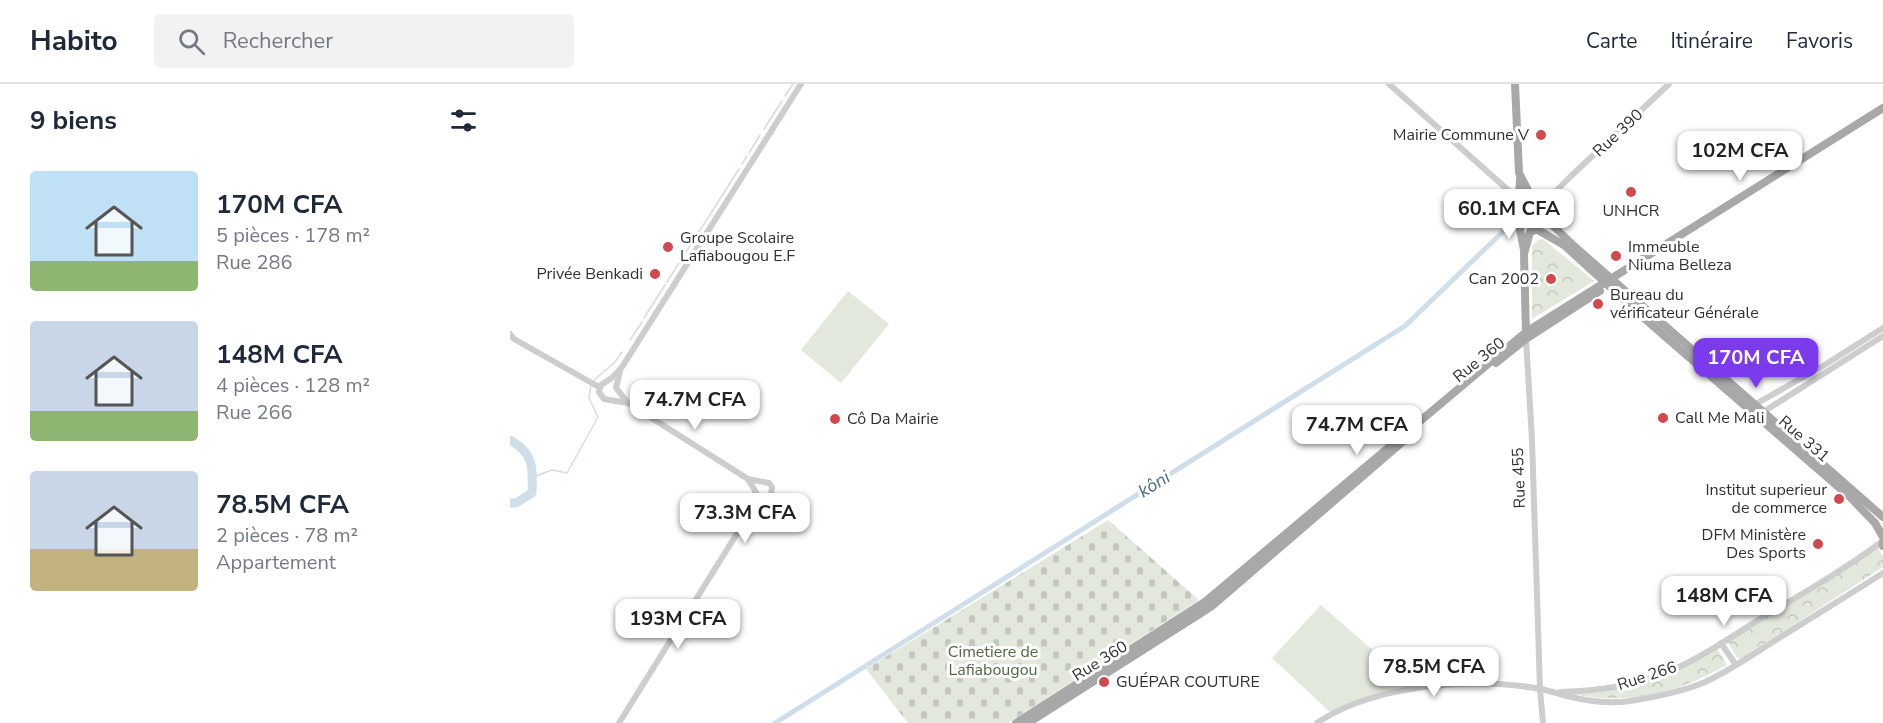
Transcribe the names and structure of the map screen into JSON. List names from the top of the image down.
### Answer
{
  "streets": {
    "main road": ["Rue 360", "Rue 331", "Rue 455"],
    "street": ["Rue 390", "Rue 266"]
  },
  "crossings": [
    ["Rue 390", "Rue 331"],
    ["Rue 390", "Rue 455"],
    ["Rue 360", "Rue 331"],
    ["Rue 360", "Rue 455"],
    ["Rue 331", "Rue 455"],
    ["Rue 331", "Rue 266"],
    ["Rue 455", "Rue 266"]
  ],
  "water": ["kôni"],
  "parks": ["Cimetiere de Lafiabougou"],
  "places": [
    "Mairie Commune V",
    "UNHCR",
    "Groupe Scolaire Lafiabougou E.F",
    "Immeuble Niuma Belleza",
    "Privée Benkadi",
    "Can 2002",
    "Bureau du vérificateur Générale",
    "Call Me Mali",
    "Cô Da Mairie",
    "Institut superieur de commerce",
    "DFM Ministère Des Sports",
    "GUÉPAR COUTURE"
  ],
  "page": {
    "header": "Habito",
    "search": "Rechercher",
    "nav": ["Carte", "Itinéraire", "Favoris"],
    "heading": "9 biens",
    "price": [
      "102M CFA",
      "60.1M CFA",
      "170M CFA",
      "74.7M CFA",
      "74.7M CFA",
      "73.3M CFA",
      "148M CFA",
      "193M CFA",
      "78.5M CFA"
    ],
    "list": [
      {
        "name": "170M CFA",
        "note": "5 pièces · 178 m² · Rue 286"
      },
      {
        "name": "148M CFA",
        "note": "4 pièces · 128 m² · Rue 266"
      },
      {
        "name": "78.5M CFA",
        "note": "2 pièces · 78 m² · Appartement"
      }
    ]
  }
}
